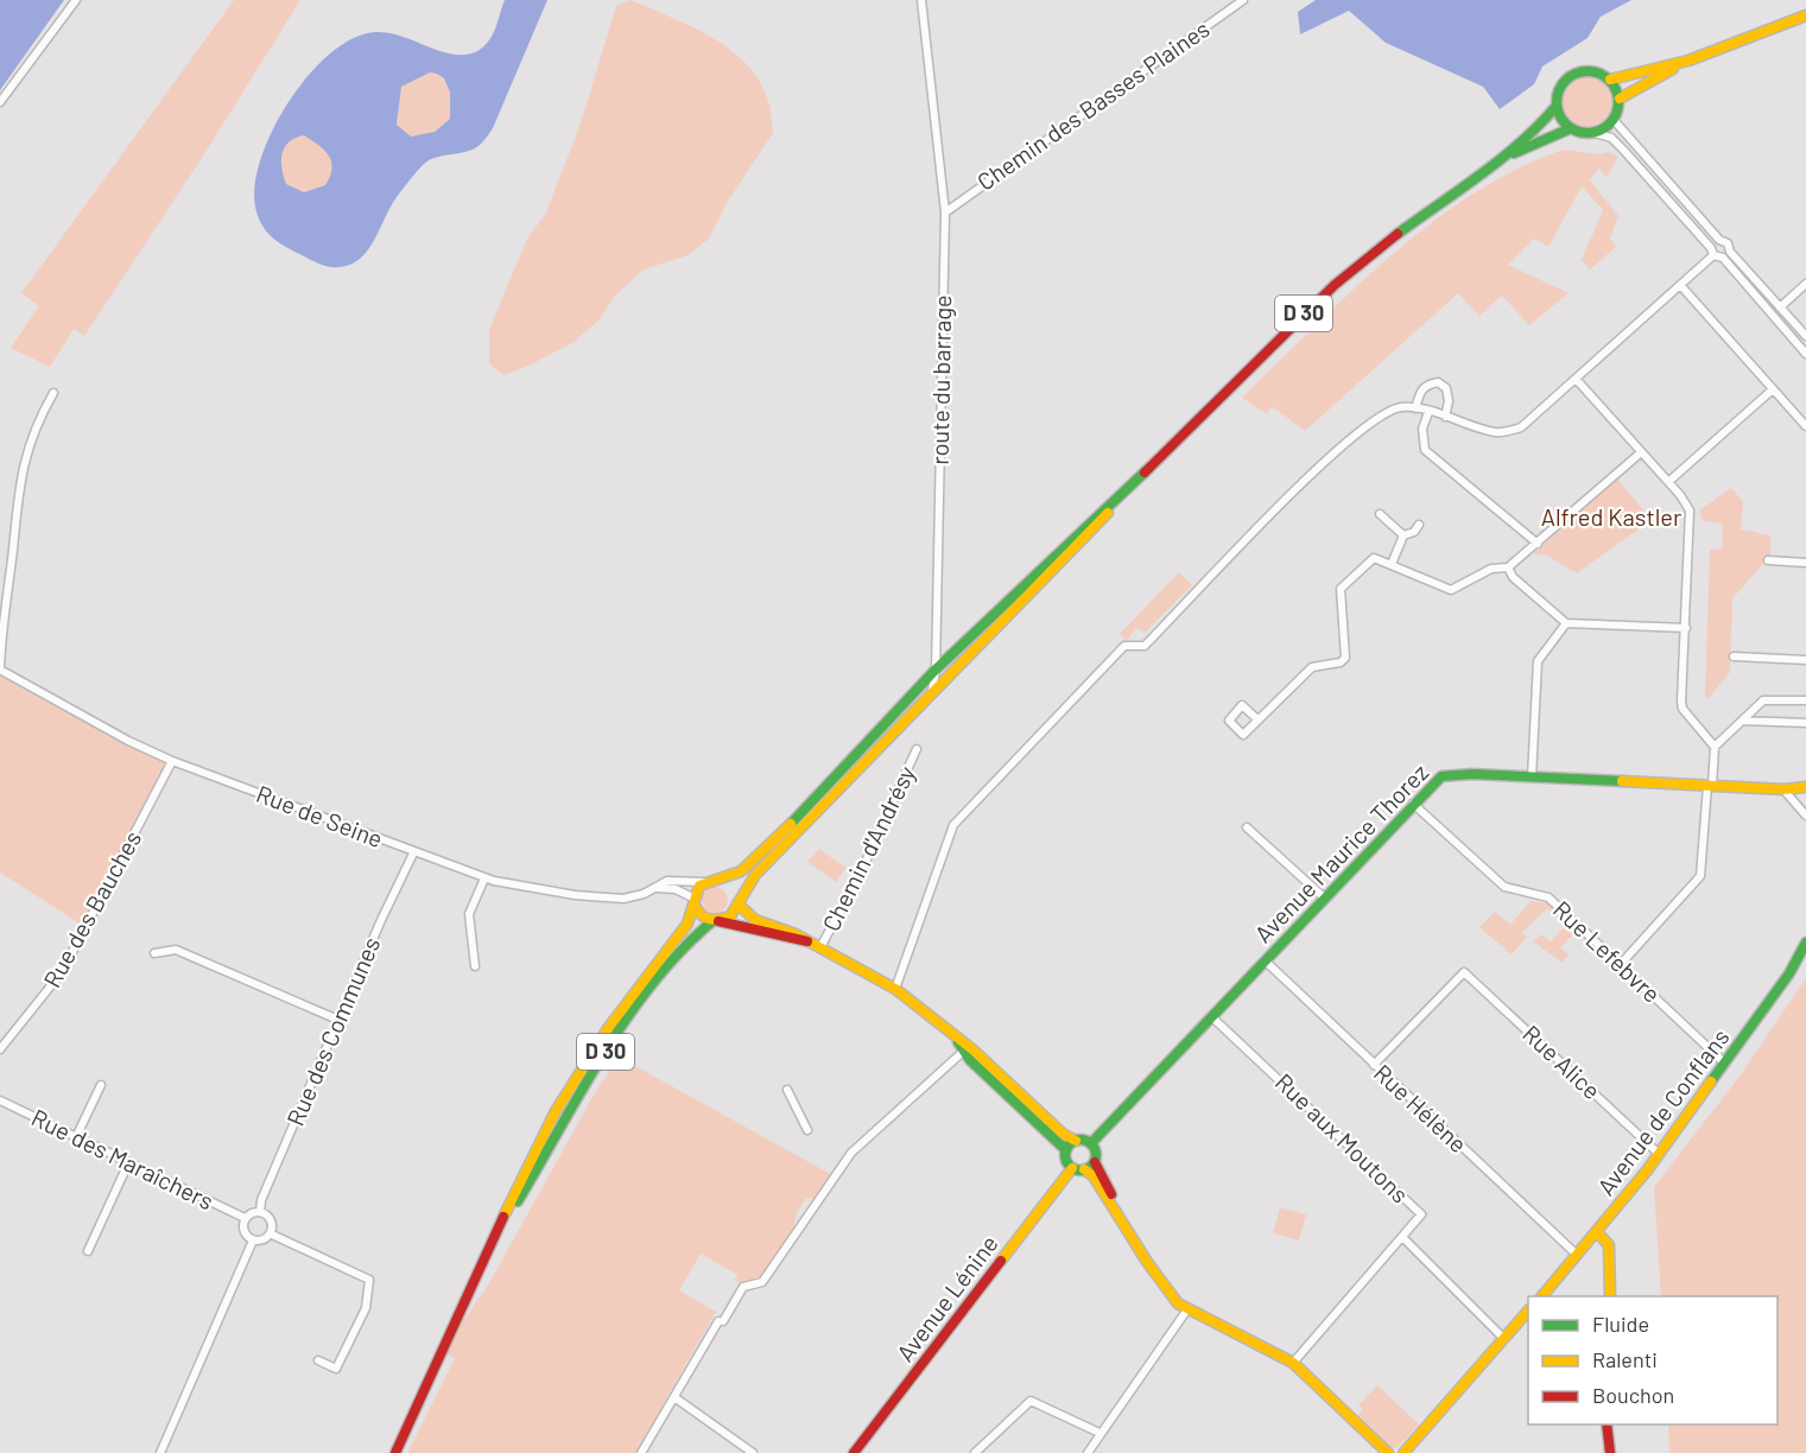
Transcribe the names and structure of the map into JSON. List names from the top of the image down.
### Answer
{
  "streets": {
    "main road": [
      "D 30",
      "Avenue Maurice Thorez",
      "Avenue de Conflans",
      "Avenue Lénine"
    ],
    "street": [
      "Chemin des Basses Plaines",
      "route du barrage",
      "Rue de Seine",
      "Chemin d'Andrésy",
      "Rue des Bauches",
      "Rue Lefebvre",
      "Rue des Communes",
      "Rue Alice",
      "Rue Hélène",
      "Rue aux Moutons",
      "Rue des Maraîchers"
    ]
  },
  "crossings": [
    ["Chemin des Basses Plaines", "route du barrage"],
    ["D 30", "route du barrage"],
    ["D 30", "Rue de Seine"],
    ["Rue de Seine", "Rue des Bauches"],
    ["Rue de Seine", "Rue des Communes"],
    ["Avenue Maurice Thorez", "Rue Lefebvre"],
    ["Avenue Maurice Thorez", "Rue Hélène"],
    ["Avenue Maurice Thorez", "Rue aux Moutons"],
    ["Avenue Maurice Thorez", "Avenue Lénine"],
    ["Rue Lefebvre", "Avenue de Conflans"],
    ["Rue des Communes", "Rue des Maraîchers"],
    ["Rue Alice", "Rue Hélène"],
    ["Rue Alice", "Avenue de Conflans"],
    ["Rue Hélène", "Avenue de Conflans"]
  ],
  "parks": ["Alfred Kastler"],
  "legend": ["Fluide", "Ralenti", "Bouchon"]
}
